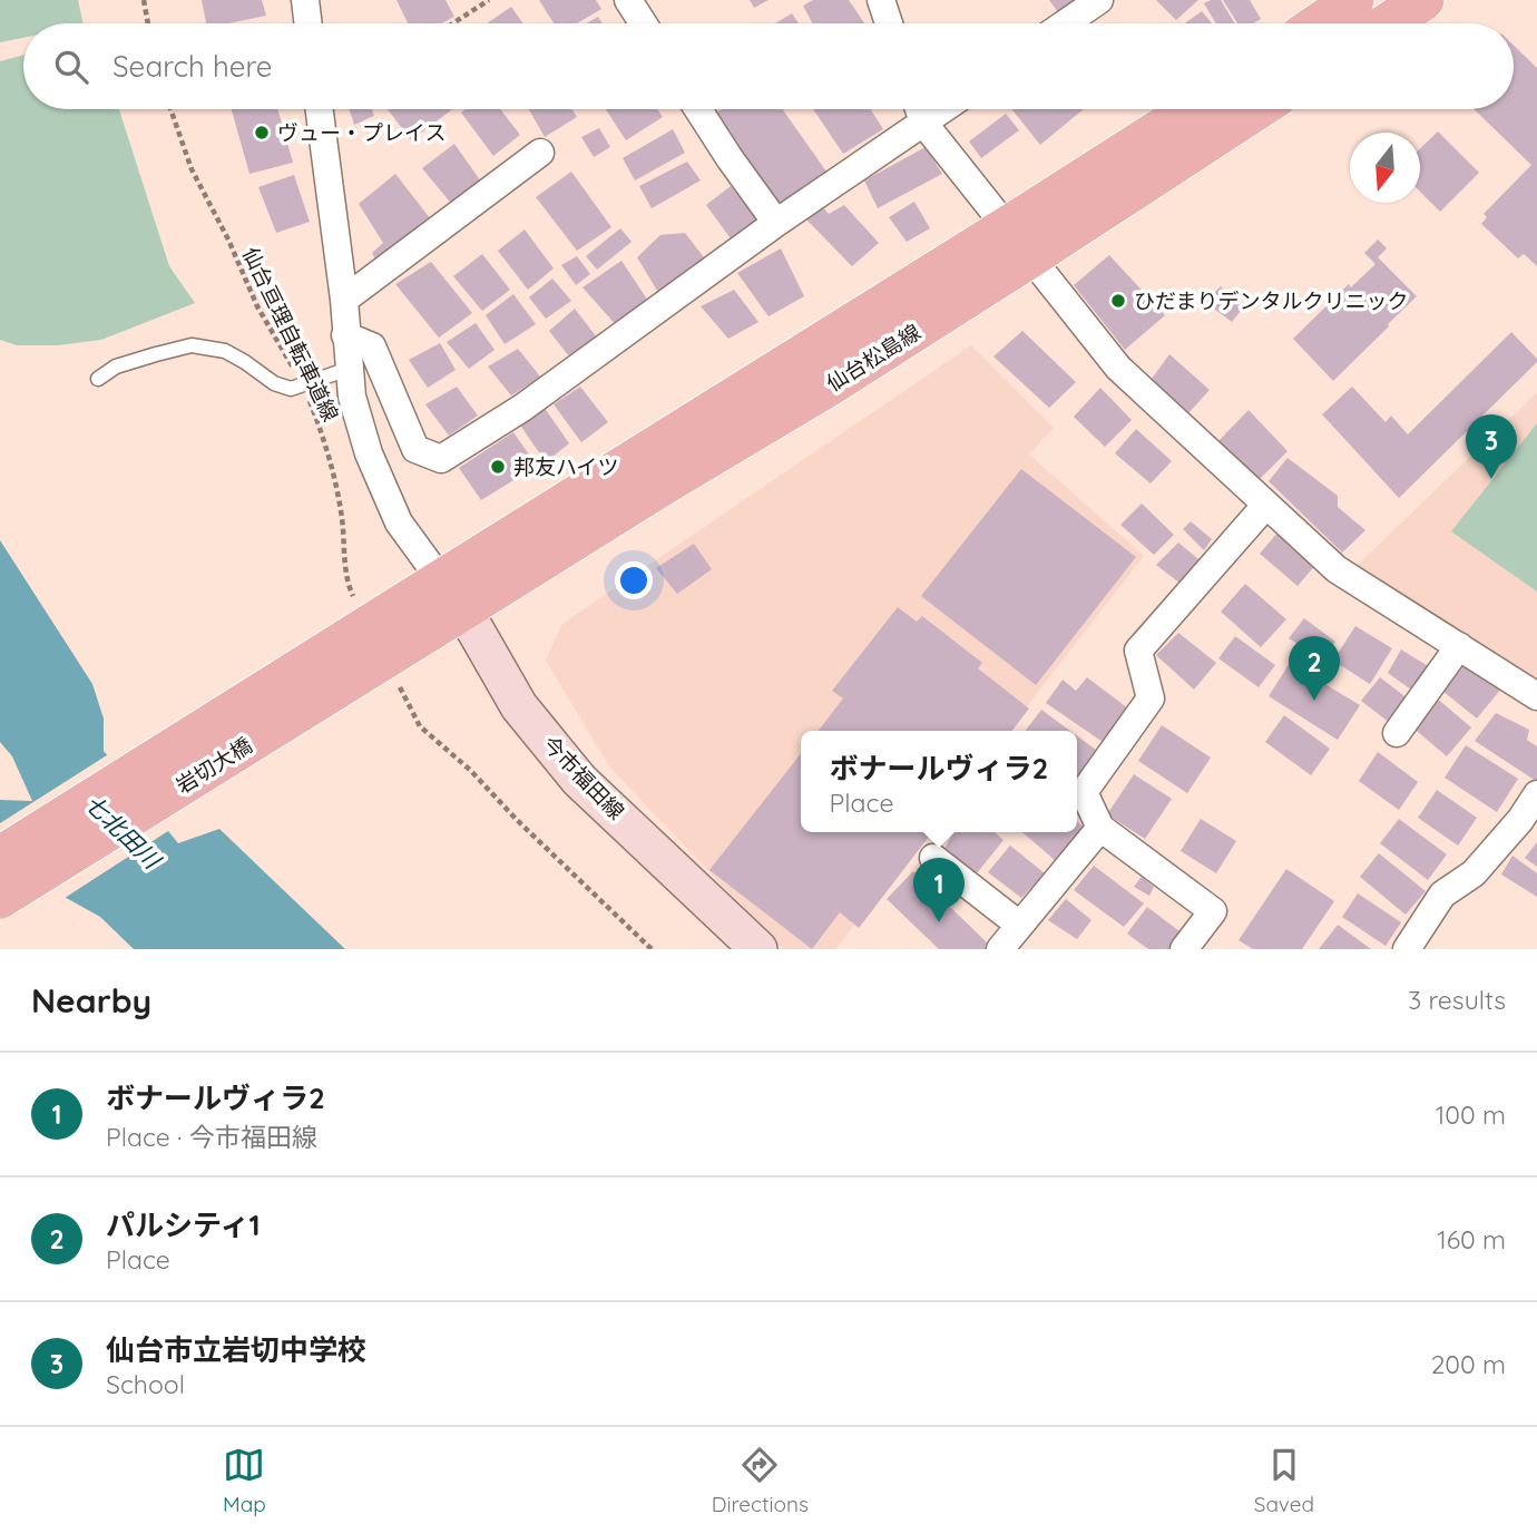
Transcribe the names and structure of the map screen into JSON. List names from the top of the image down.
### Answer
{
  "streets": {
    "main road": ["仙台松島線", "岩切大橋", "今市福田線"],
    "path": ["仙台亘理自転車道線"]
  },
  "crossings": [
    ["仙台松島線", "岩切大橋"],
    ["仙台松島線", "今市福田線"],
    ["岩切大橋", "今市福田線"]
  ],
  "water": ["七北田川"],
  "places": ["ヴュー・プレイス", "ひだまりデンタルクリニック", "邦友ハイツ"],
  "north": "bottom",
  "page": {
    "search": "Search here",
    "pins": ["3", "2", "1"],
    "popup": ["ボナールヴィラ2", "Place"],
    "heading": ["Nearby", "3 results"],
    "list": [
      {
        "mark": "1",
        "name": "ボナールヴィラ2",
        "note": "Place · 今市福田線",
        "value": "100 m"
      },
      {
        "mark": "2",
        "name": "パルシティ1",
        "note": "Place",
        "value": "160 m"
      },
      {
        "mark": "3",
        "name": "仙台市立岩切中学校",
        "note": "School",
        "value": "200 m"
      }
    ],
    "nav": ["Map", "Directions", "Saved"]
  }
}
